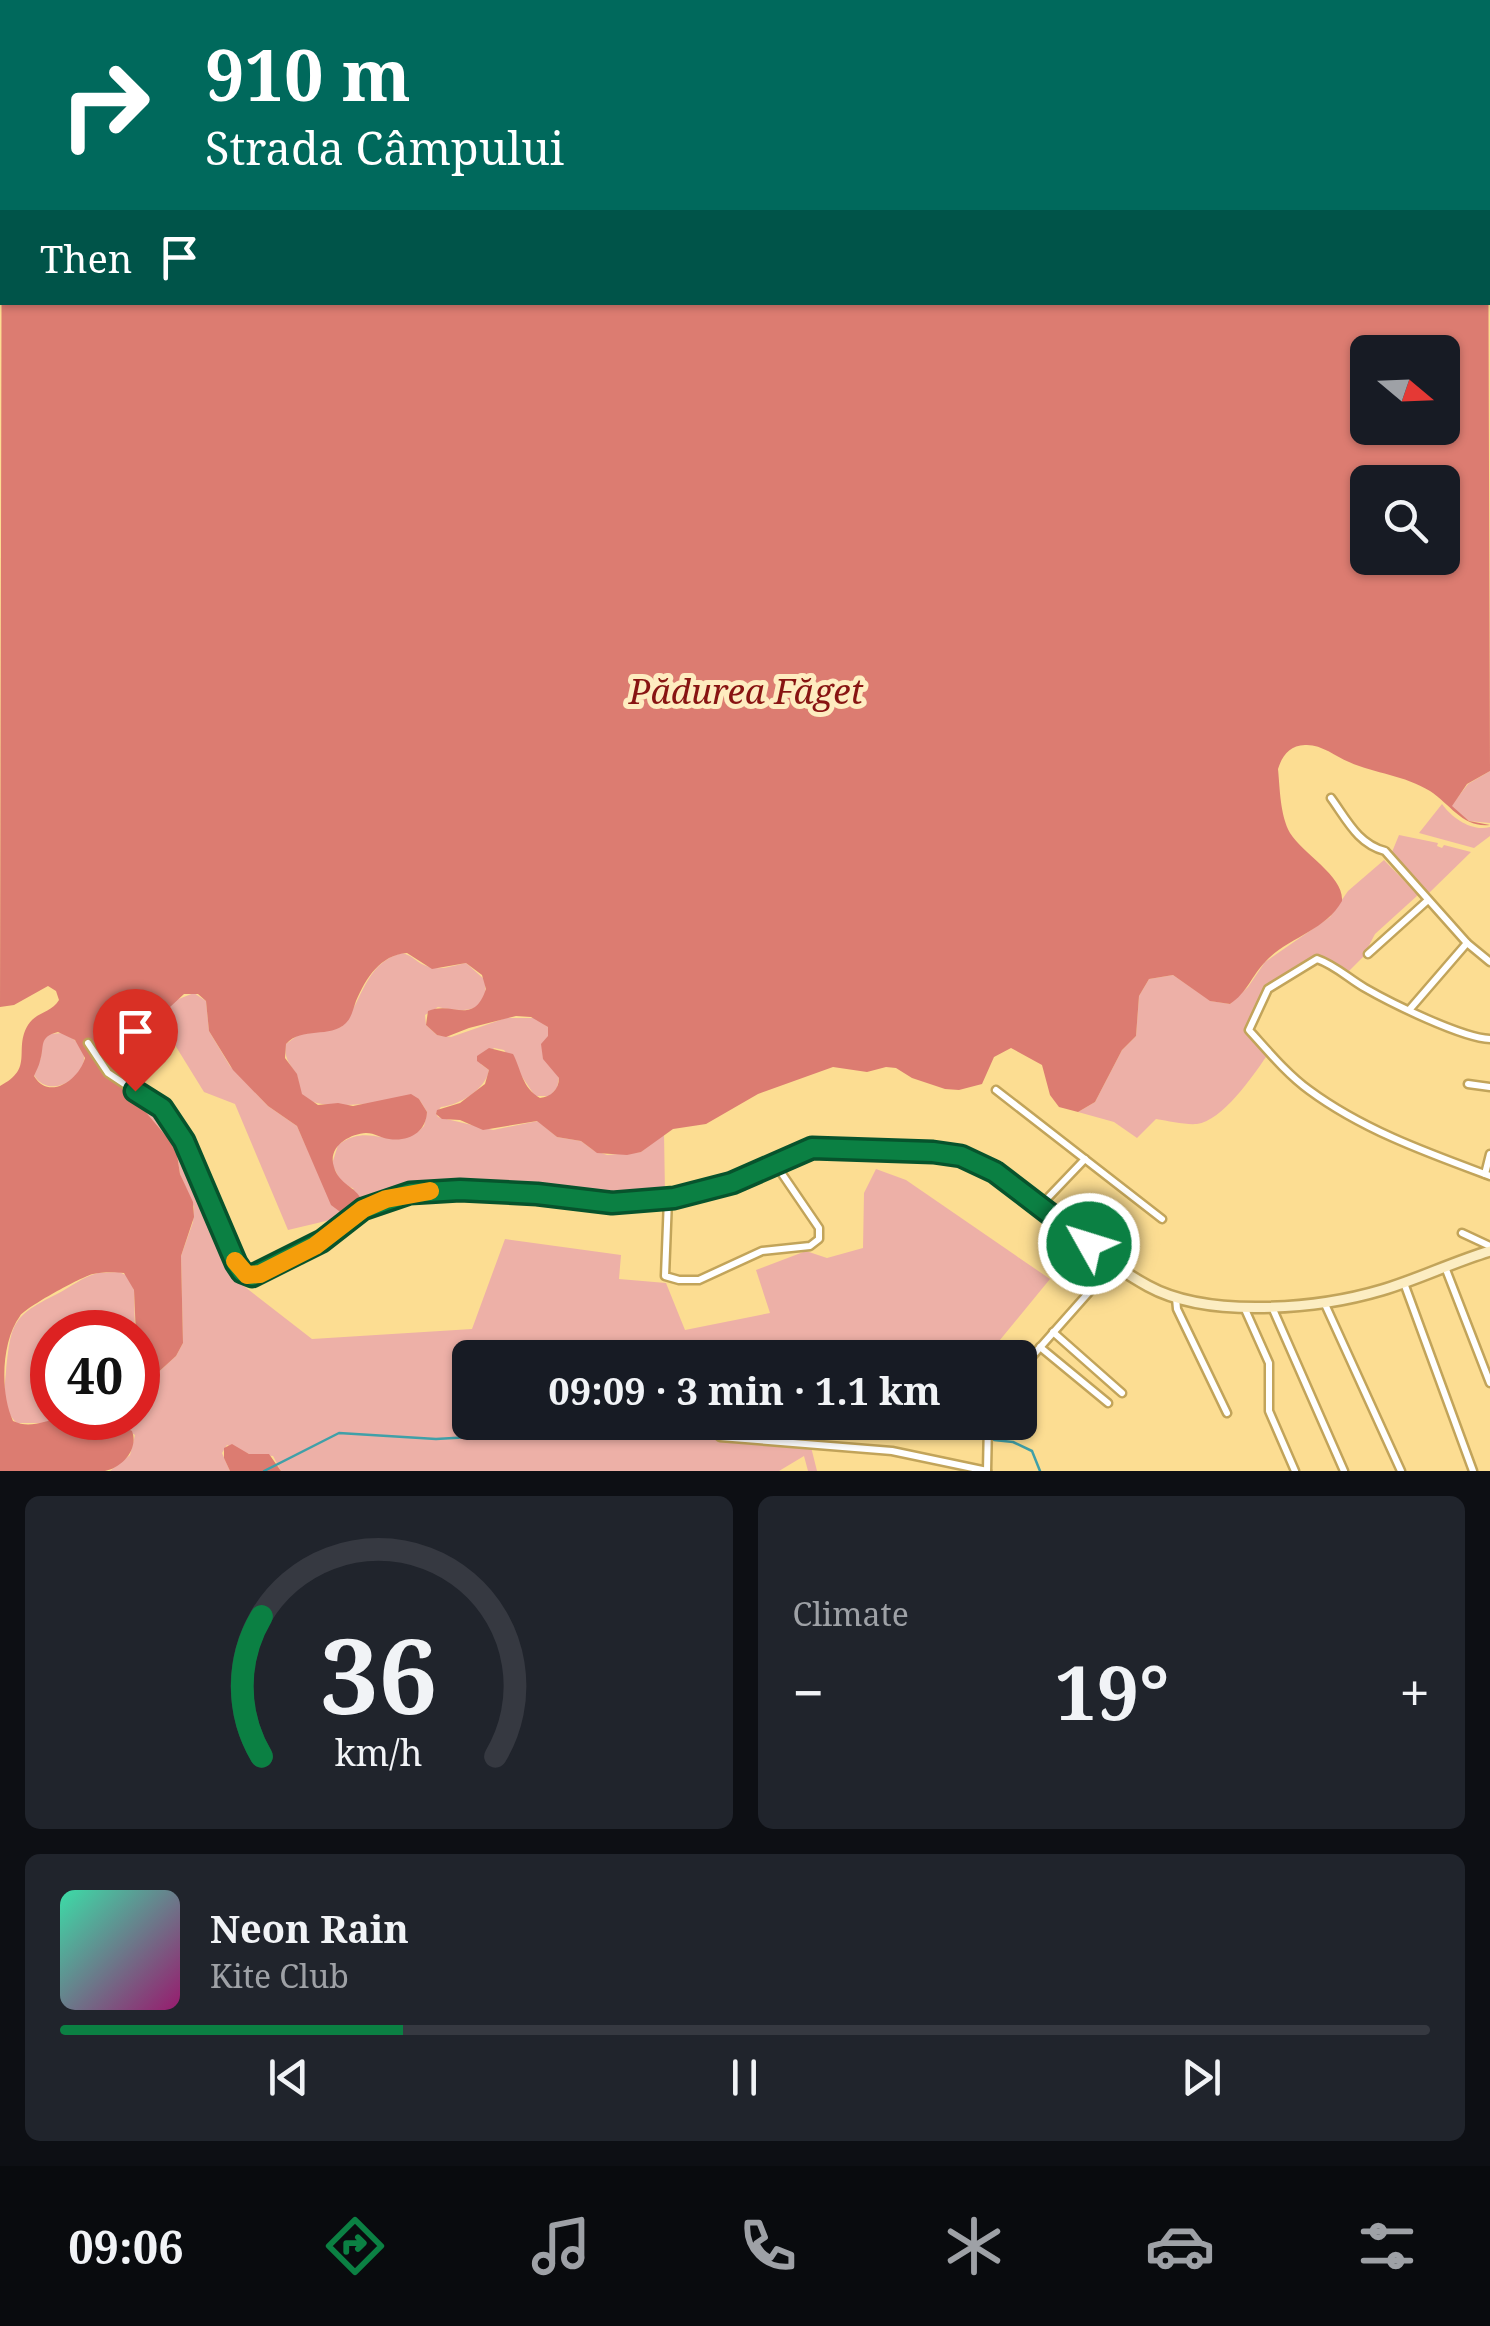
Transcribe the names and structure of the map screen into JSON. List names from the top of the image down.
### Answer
{
  "parks": ["Pădurea Făget"],
  "north": "right",
  "page": {
    "turn": ["910 m", "Strada Câmpului"],
    "then": "Then",
    "limit": "40",
    "trip": "09:09 · 3 min · 1.1 km",
    "tile": "Climate",
    "heat": ["−", "19°", "+"],
    "song": ["Neon Rain", "Kite Club"],
    "tabs": "09:06",
    "gauge": ["36", "km/h"]
  }
}
